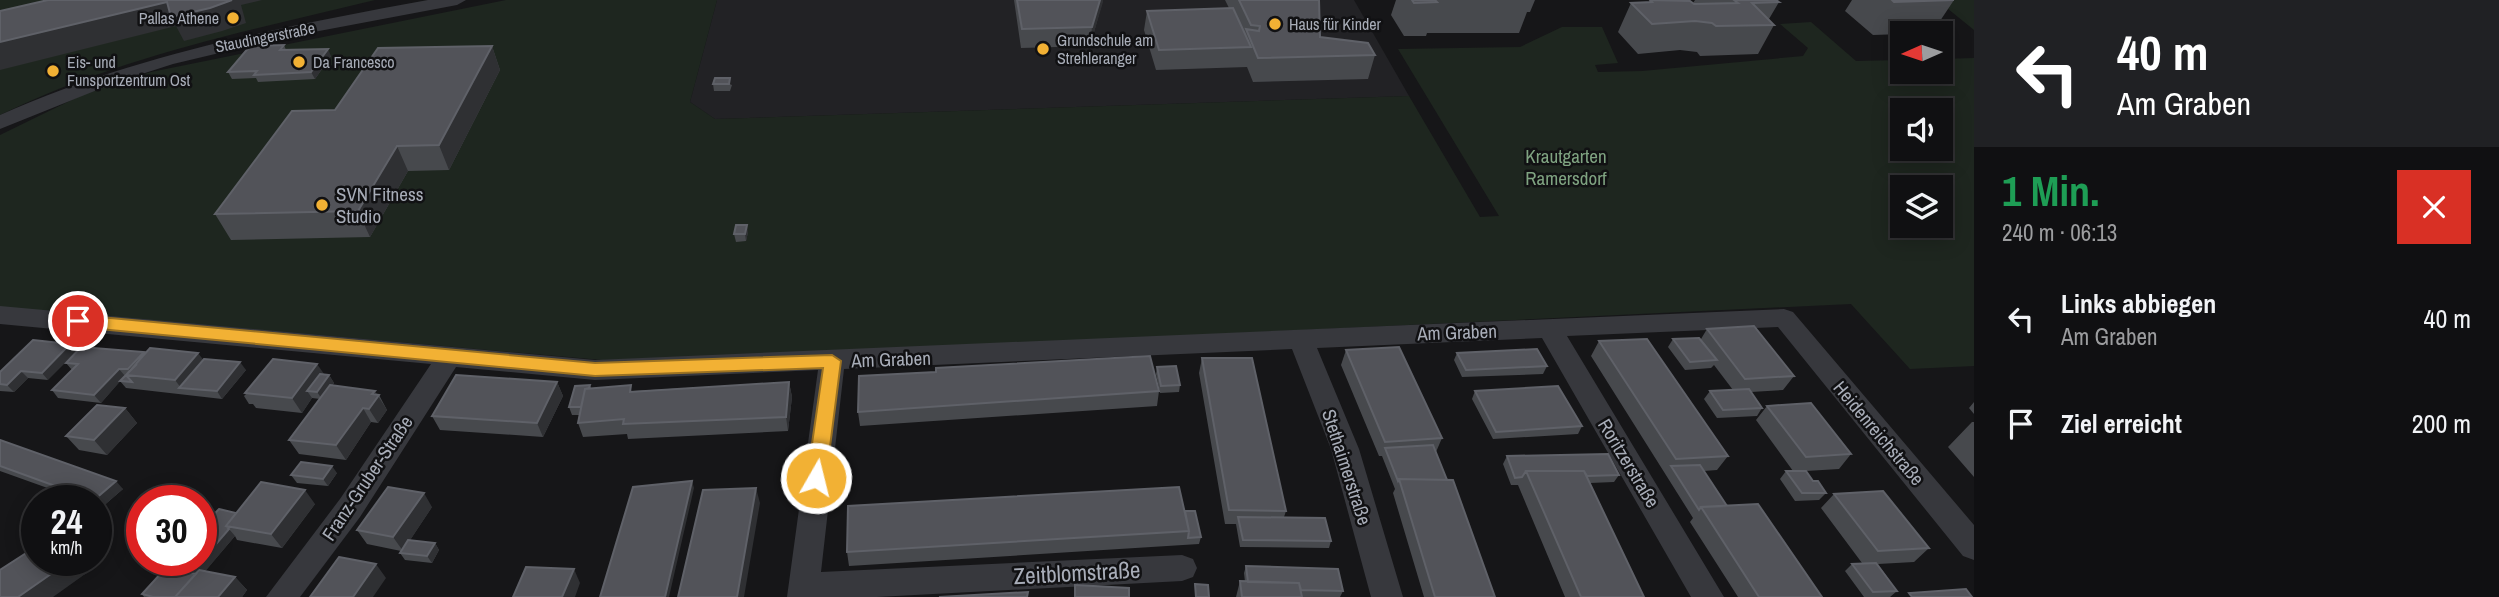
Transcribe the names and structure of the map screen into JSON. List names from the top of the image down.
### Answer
{
  "streets": {
    "street": [
      "Staudingerstraße",
      "Am Graben",
      "Heidenreichstraße",
      "Roritzerstraße",
      "Stethaimerstraße",
      "Franz-Gruber-Straße",
      "Zeitblomstraße"
    ]
  },
  "crossings": [
    ["Am Graben", "Heidenreichstraße"],
    ["Am Graben", "Roritzerstraße"],
    ["Am Graben", "Stethaimerstraße"],
    ["Am Graben", "Franz-Gruber-Straße"]
  ],
  "parks": ["Krautgarten Ramersdorf"],
  "places": [
    "Pallas Athene",
    "Haus für Kinder",
    "Grundschule am Strehleranger",
    "Da Francesco",
    "Eis- und Funsportzentrum Ost",
    "SVN Fitness Studio"
  ],
  "north": "left",
  "page": {
    "turn": ["40 m", "Am Graben"],
    "heading": ["1 Min.", "240 m · 06:13"],
    "list": [
      {
        "name": "Links abbiegen",
        "note": "Am Graben",
        "value": "40 m"
      },
      {
        "name": "Ziel erreicht",
        "value": "200 m"
      }
    ],
    "speed": "24 km/h",
    "limit": "30"
  }
}
